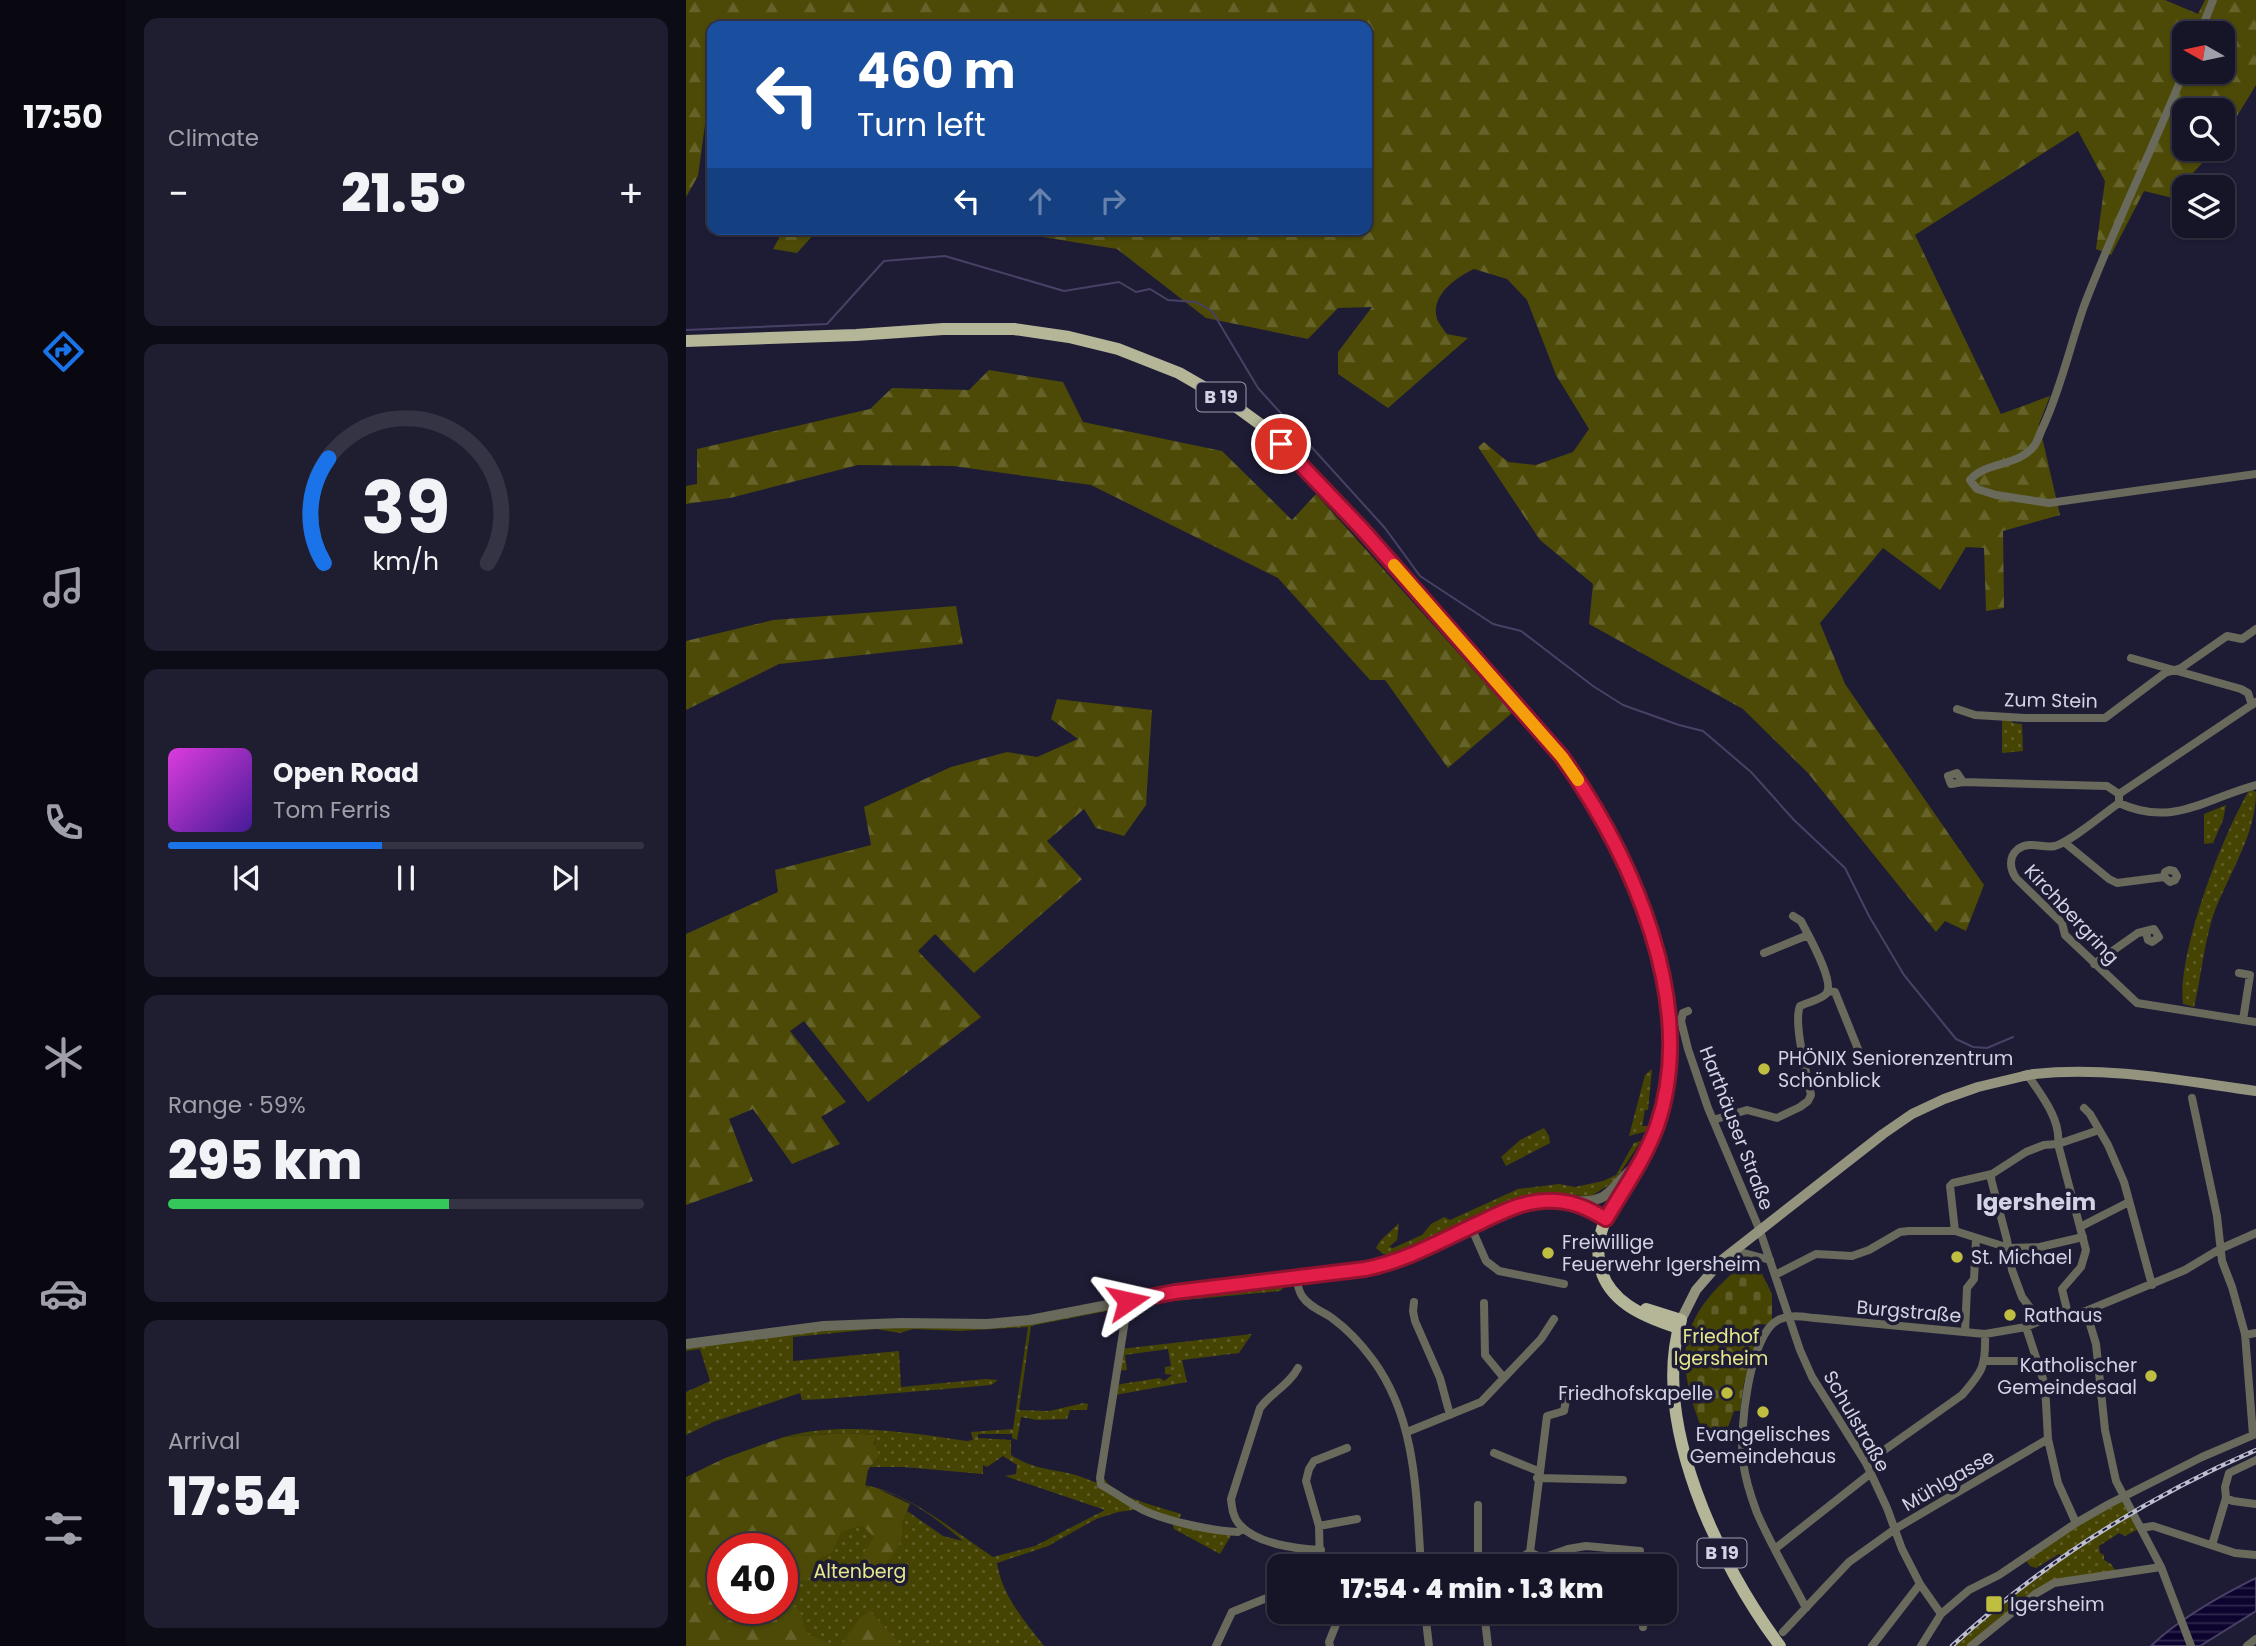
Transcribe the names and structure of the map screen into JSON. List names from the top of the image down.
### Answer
{
  "streets": {
    "main road": ["B 19"],
    "street": [
      "Zum Stein",
      "Kirchbergring",
      "Harthäuser Straße",
      "Burgstraße",
      "Schulstraße",
      "Mühlgasse"
    ]
  },
  "crossings": [
    ["B 19", "Mühlgasse"],
    ["Harthäuser Straße", "Burgstraße"],
    ["Harthäuser Straße", "Schulstraße"],
    ["Burgstraße", "Schulstraße"],
    ["Schulstraße", "Mühlgasse"]
  ],
  "districts": ["Igersheim"],
  "parks": ["Friedhof Igersheim", "Altenberg"],
  "places": {
    "other": [
      "PHÖNIX Seniorenzentrum Schönblick",
      "Freiwillige Feuerwehr Igersheim",
      "St. Michael",
      "Rathaus",
      "Katholischer Gemeindesaal",
      "Friedhofskapelle",
      "Evangelisches Gemeindehaus"
    ],
    "transit": ["Igersheim"]
  },
  "north": "left",
  "page": {
    "tabs": "17:50",
    "tile": [
      "Climate",
      ["Range · 59%", "295 km"],
      ["Arrival", "17:54"]
    ],
    "turn": ["460 m", "Turn left"],
    "heat": ["−", "21.5°", "+"],
    "song": ["Open Road", "Tom Ferris"],
    "limit": "40",
    "trip": "17:54 · 4 min · 1.3 km",
    "gauge": ["39", "km/h"]
  }
}
